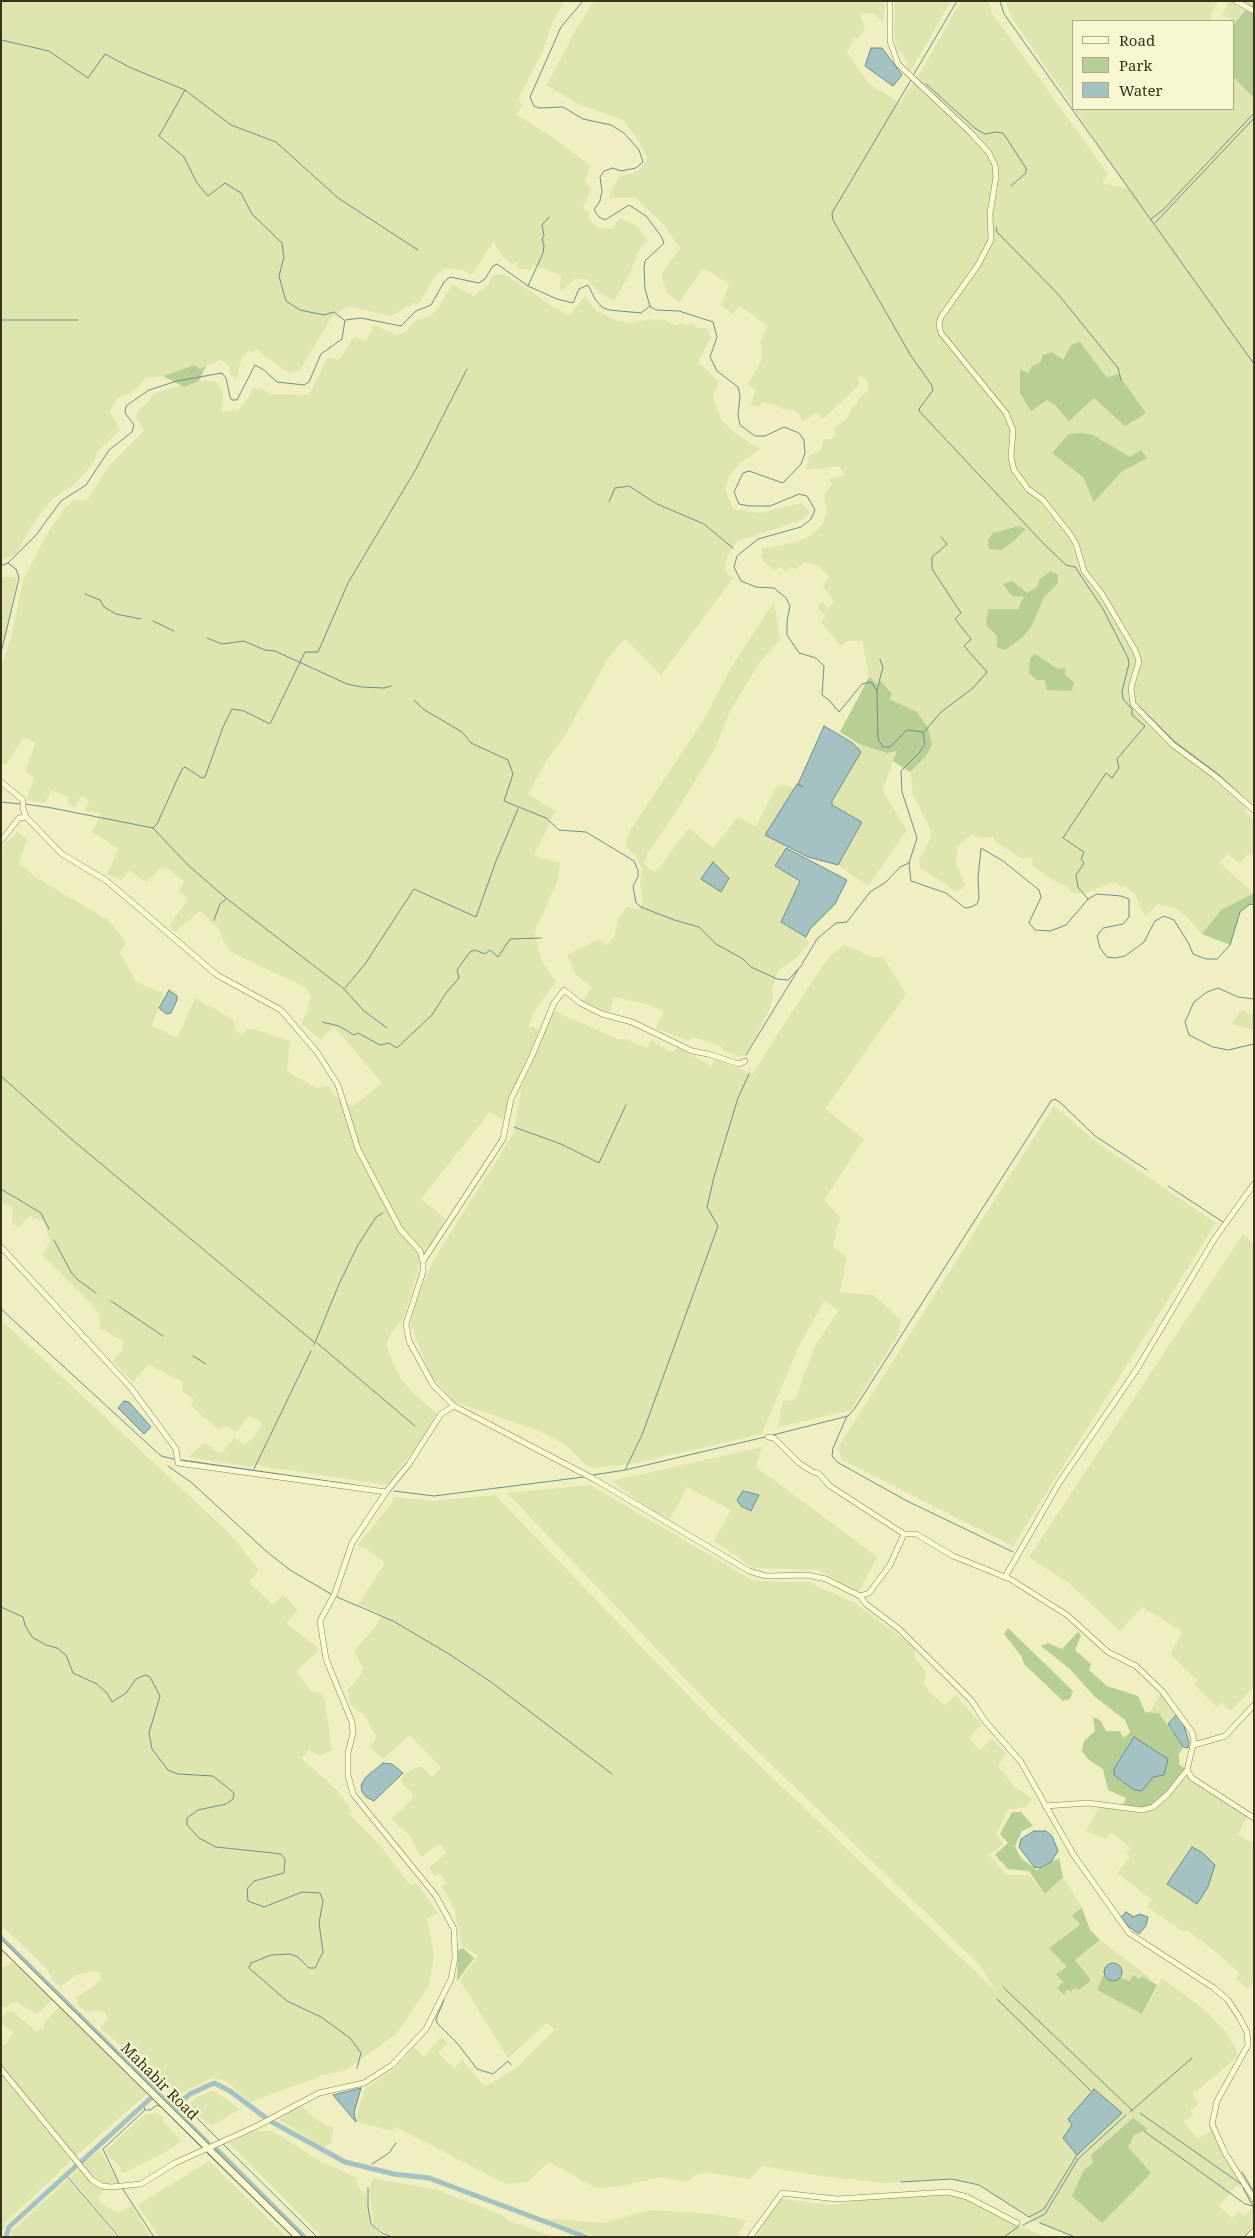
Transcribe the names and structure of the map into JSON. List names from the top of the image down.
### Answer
{
  "streets": {
    "street": ["Mahabir Road"]
  },
  "legend": ["Road", "Park", "Water"]
}
